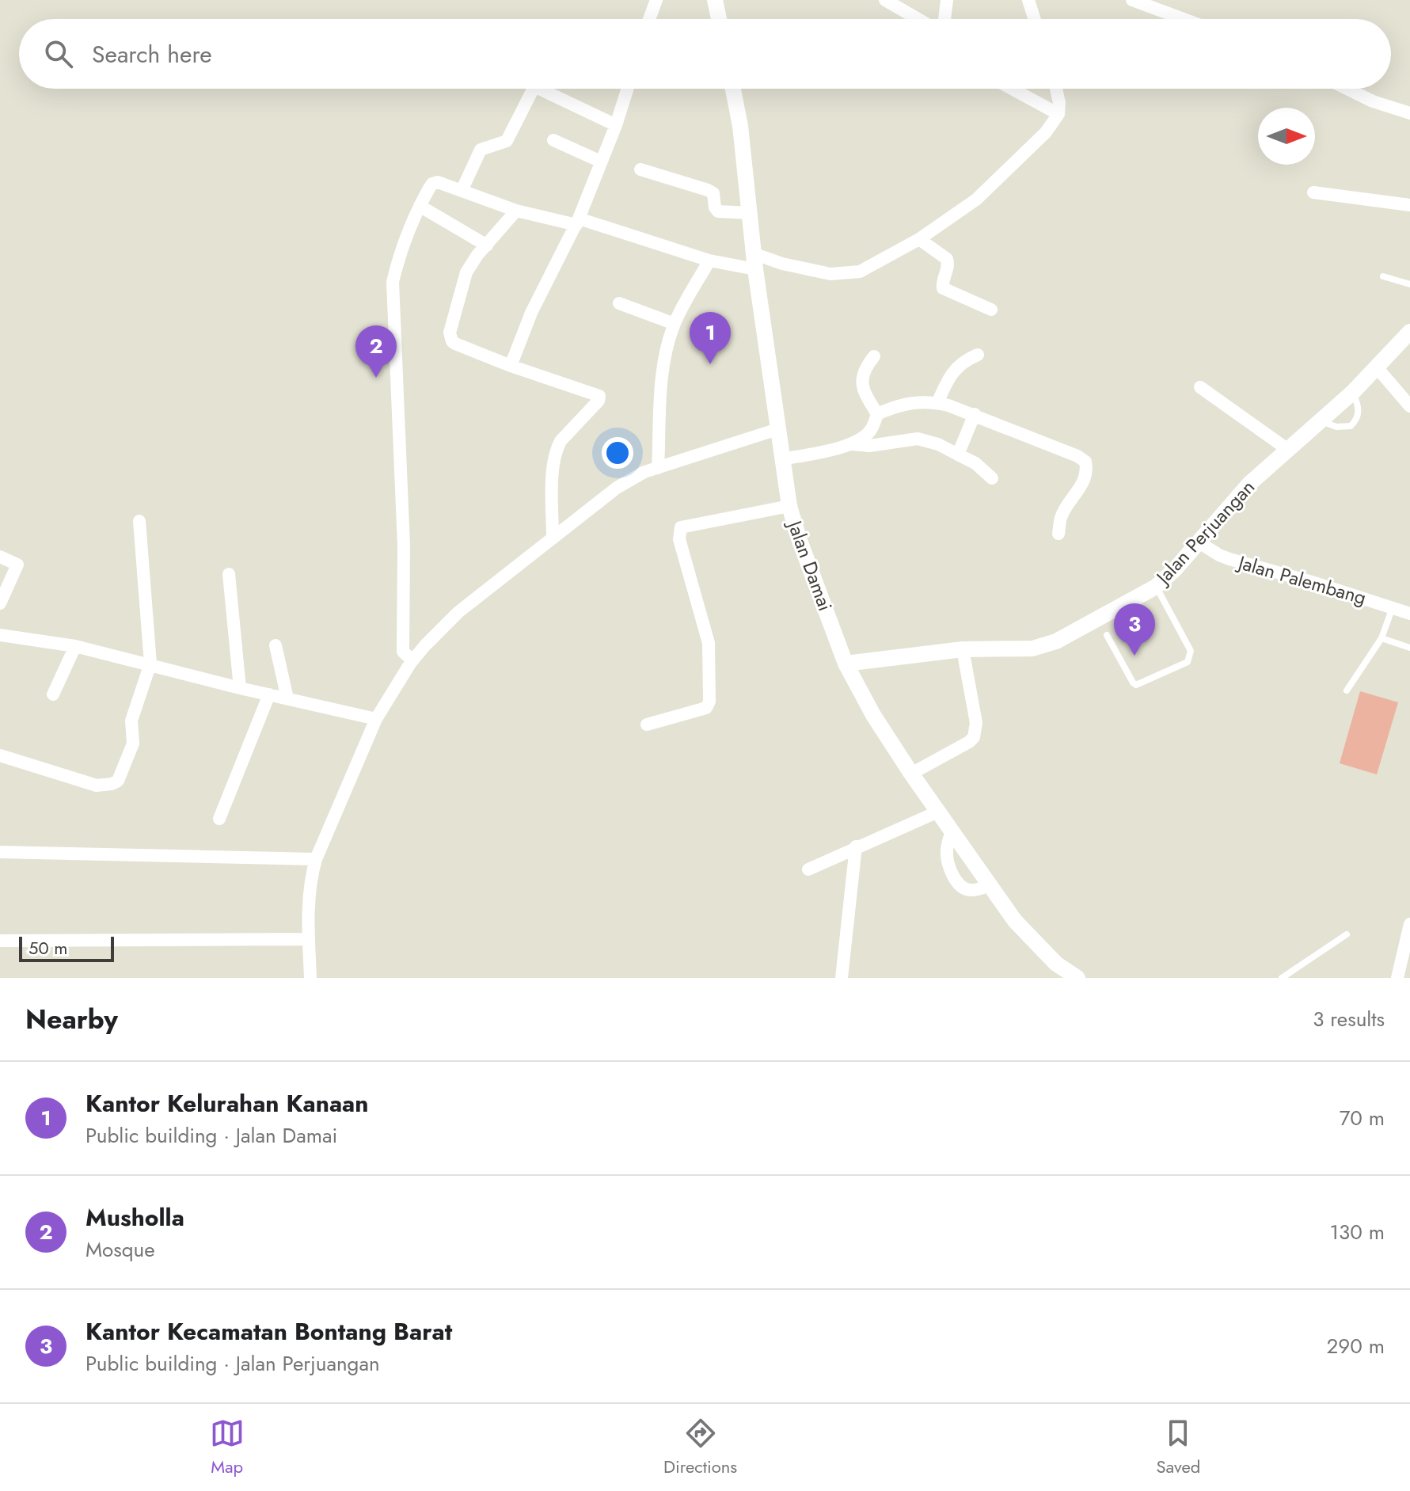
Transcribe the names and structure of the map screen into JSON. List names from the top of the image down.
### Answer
{
  "streets": {
    "street": ["Jalan Perjuangan", "Jalan Damai", "Jalan Palembang"]
  },
  "crossings": [
    ["Jalan Perjuangan", "Jalan Damai"],
    ["Jalan Perjuangan", "Jalan Palembang"]
  ],
  "scale_bar": "50 m",
  "north": "right",
  "page": {
    "search": "Search here",
    "pins": ["1", "2", "3"],
    "scale": "50 m",
    "heading": ["Nearby", "3 results"],
    "list": [
      {
        "mark": "1",
        "name": "Kantor Kelurahan Kanaan",
        "note": "Public building · Jalan Damai",
        "value": "70 m"
      },
      {
        "mark": "2",
        "name": "Musholla",
        "note": "Mosque",
        "value": "130 m"
      },
      {
        "mark": "3",
        "name": "Kantor Kecamatan Bontang Barat",
        "note": "Public building · Jalan Perjuangan",
        "value": "290 m"
      }
    ],
    "nav": ["Map", "Directions", "Saved"]
  }
}
